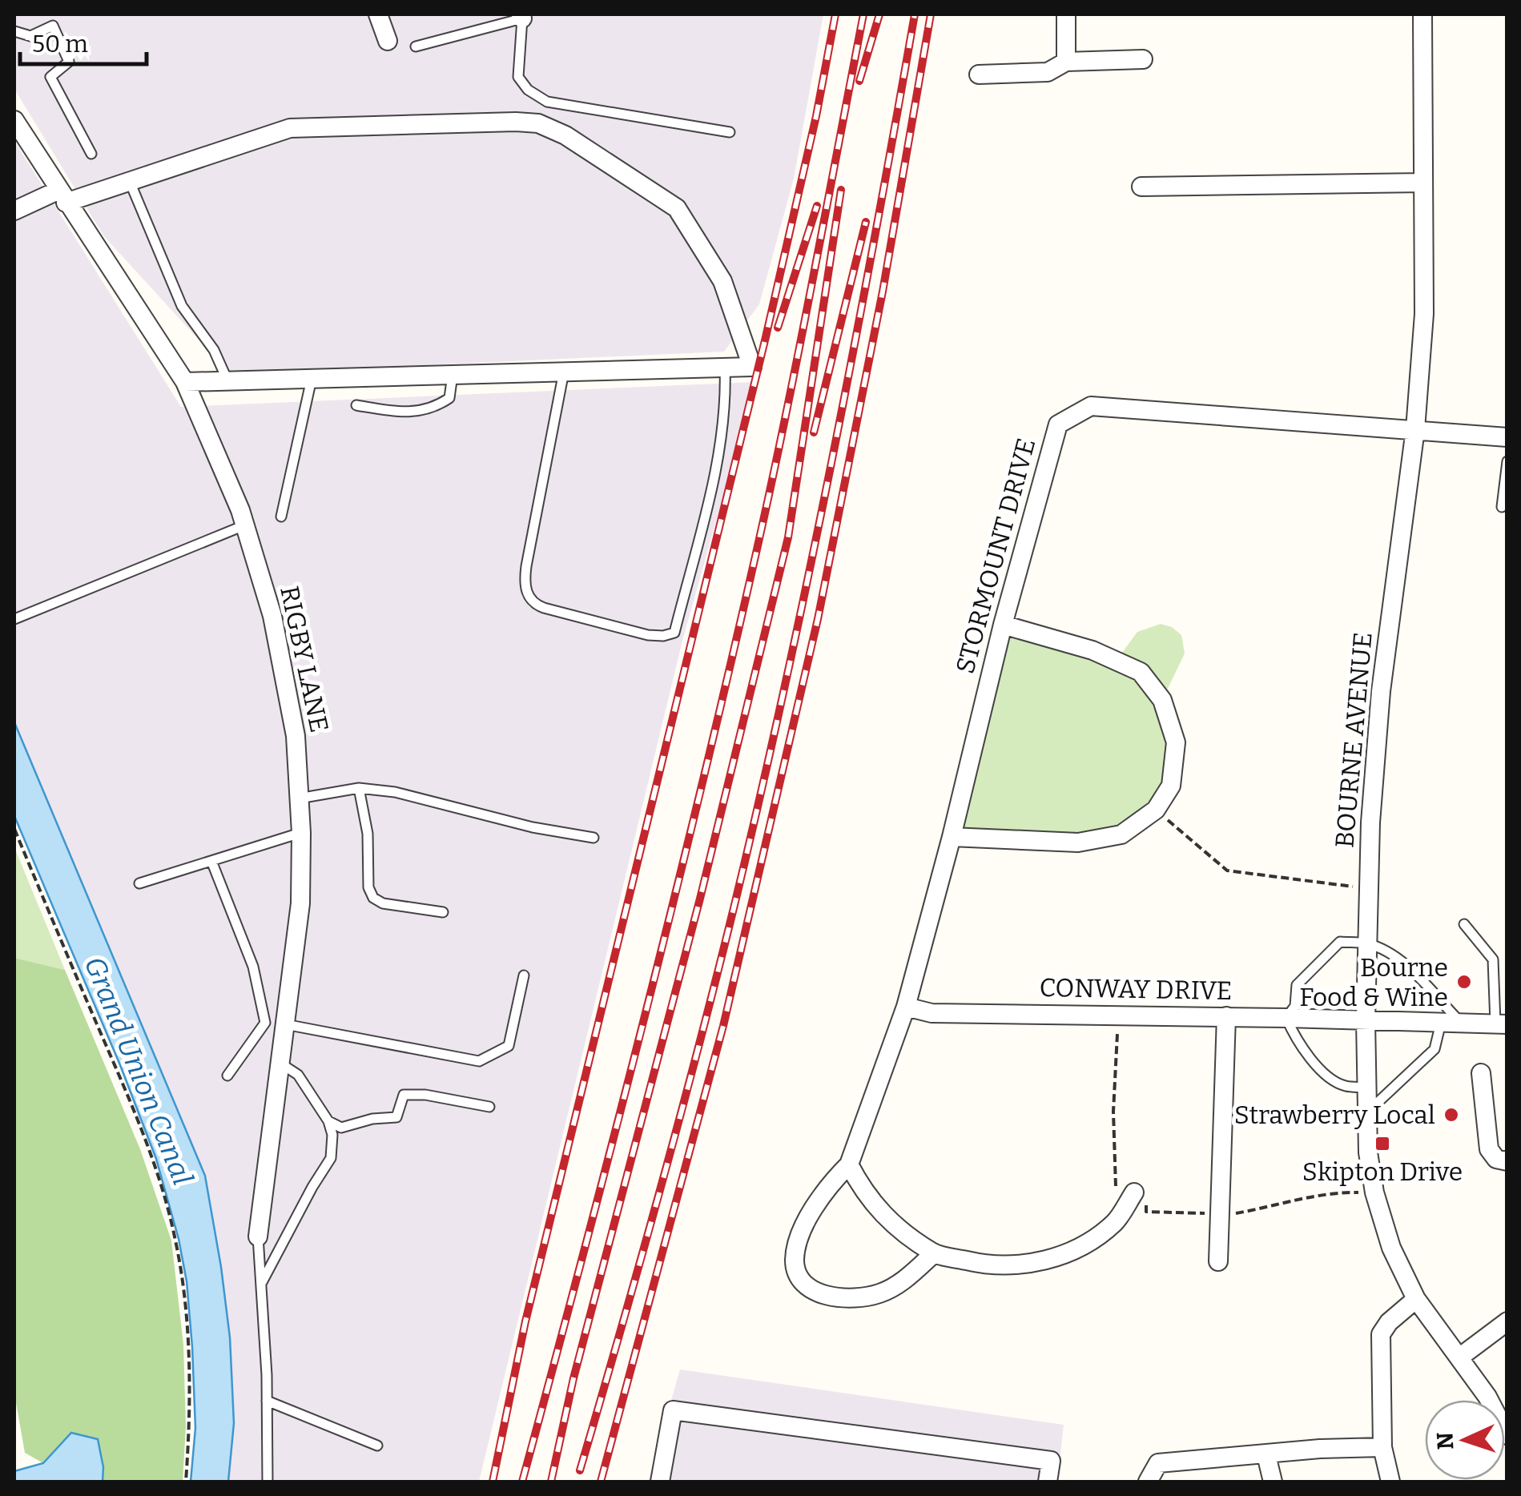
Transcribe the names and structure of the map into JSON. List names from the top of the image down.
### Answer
{
  "streets": {
    "street": [
      "STORMOUNT DRIVE",
      "RIGBY LANE",
      "BOURNE AVENUE",
      "CONWAY DRIVE"
    ]
  },
  "crossings": [
    ["STORMOUNT DRIVE", "BOURNE AVENUE"],
    ["STORMOUNT DRIVE", "CONWAY DRIVE"],
    ["BOURNE AVENUE", "CONWAY DRIVE"]
  ],
  "water": ["Grand Union Canal"],
  "places": {
    "other": ["Bourne Food & Wine", "Strawberry Local"],
    "transit": ["Skipton Drive"]
  },
  "scale_bar": "50 m",
  "north": "left"
}
